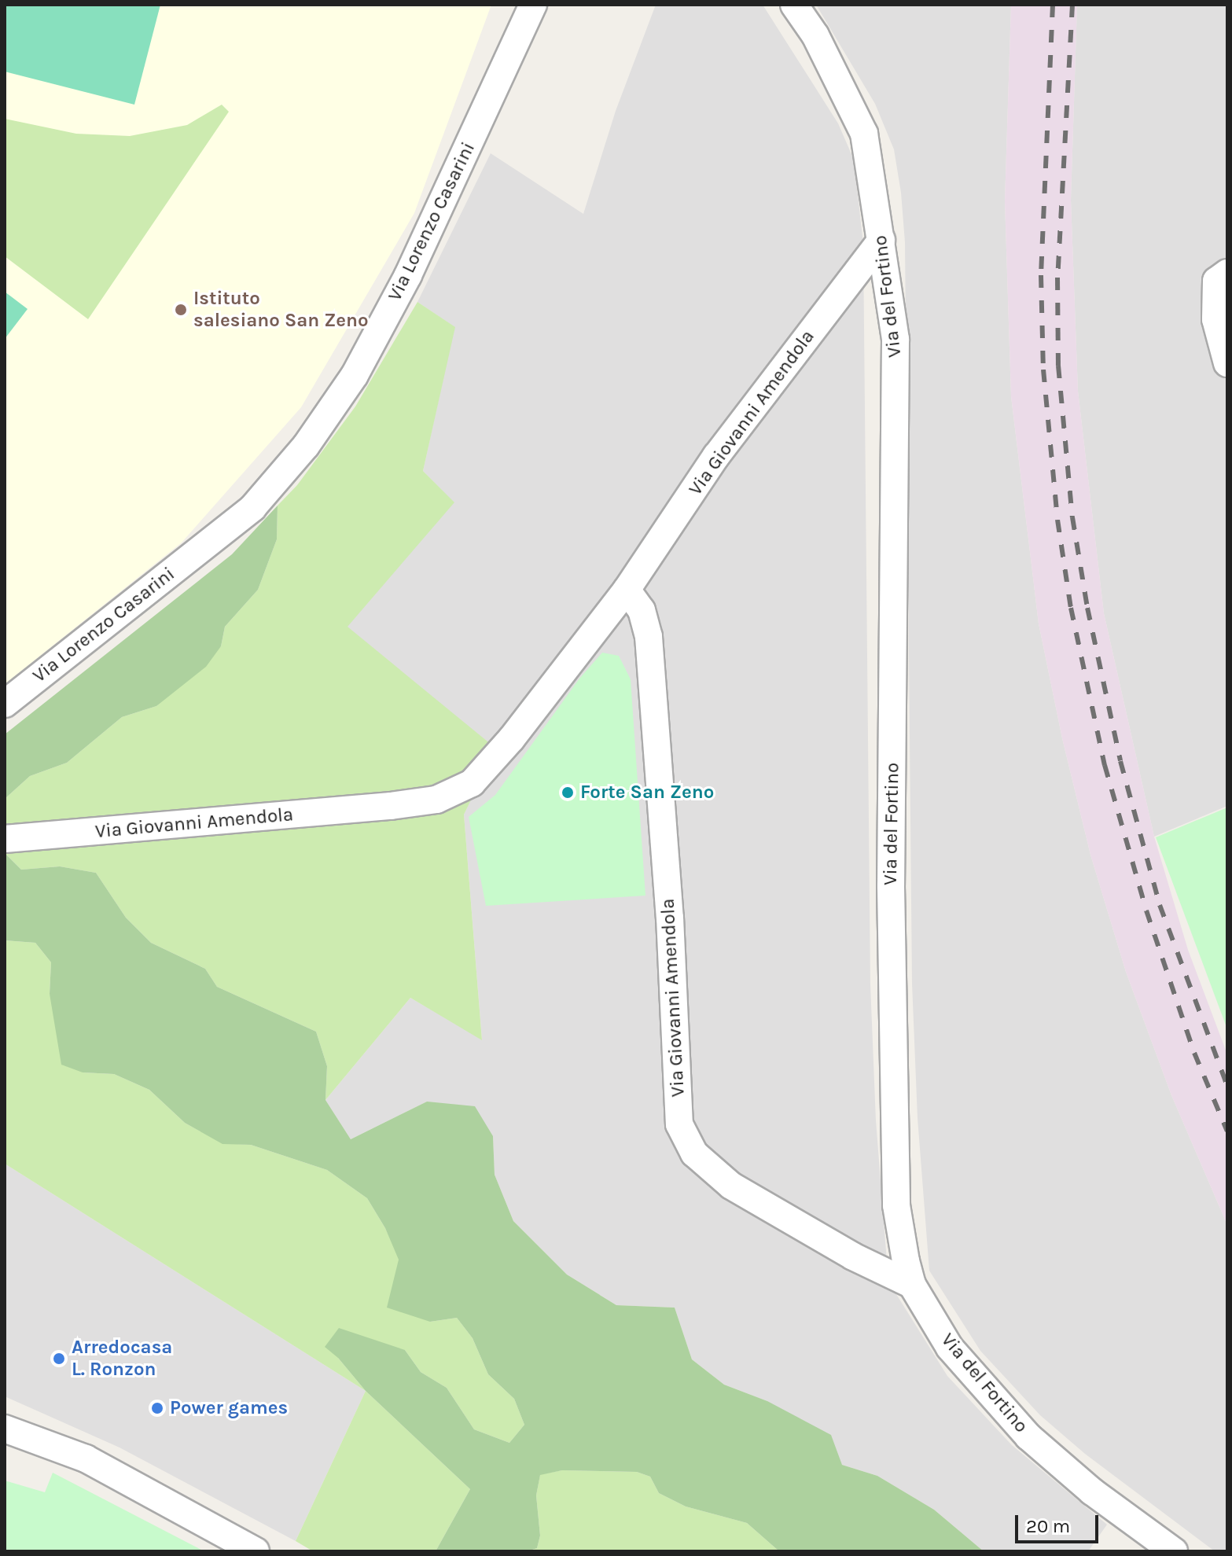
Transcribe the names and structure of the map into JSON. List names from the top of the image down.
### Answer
{
  "streets": {
    "street": ["Via Lorenzo Casarini", "Via del Fortino", "Via Giovanni Amendola"]
  },
  "crossings": [
    ["Via del Fortino", "Via Giovanni Amendola"]
  ],
  "places": [
    "Istituto salesiano San Zeno",
    "Forte San Zeno",
    "Arredocasa L. Ronzon",
    "Power games"
  ],
  "scale_bar": "20 m"
}
